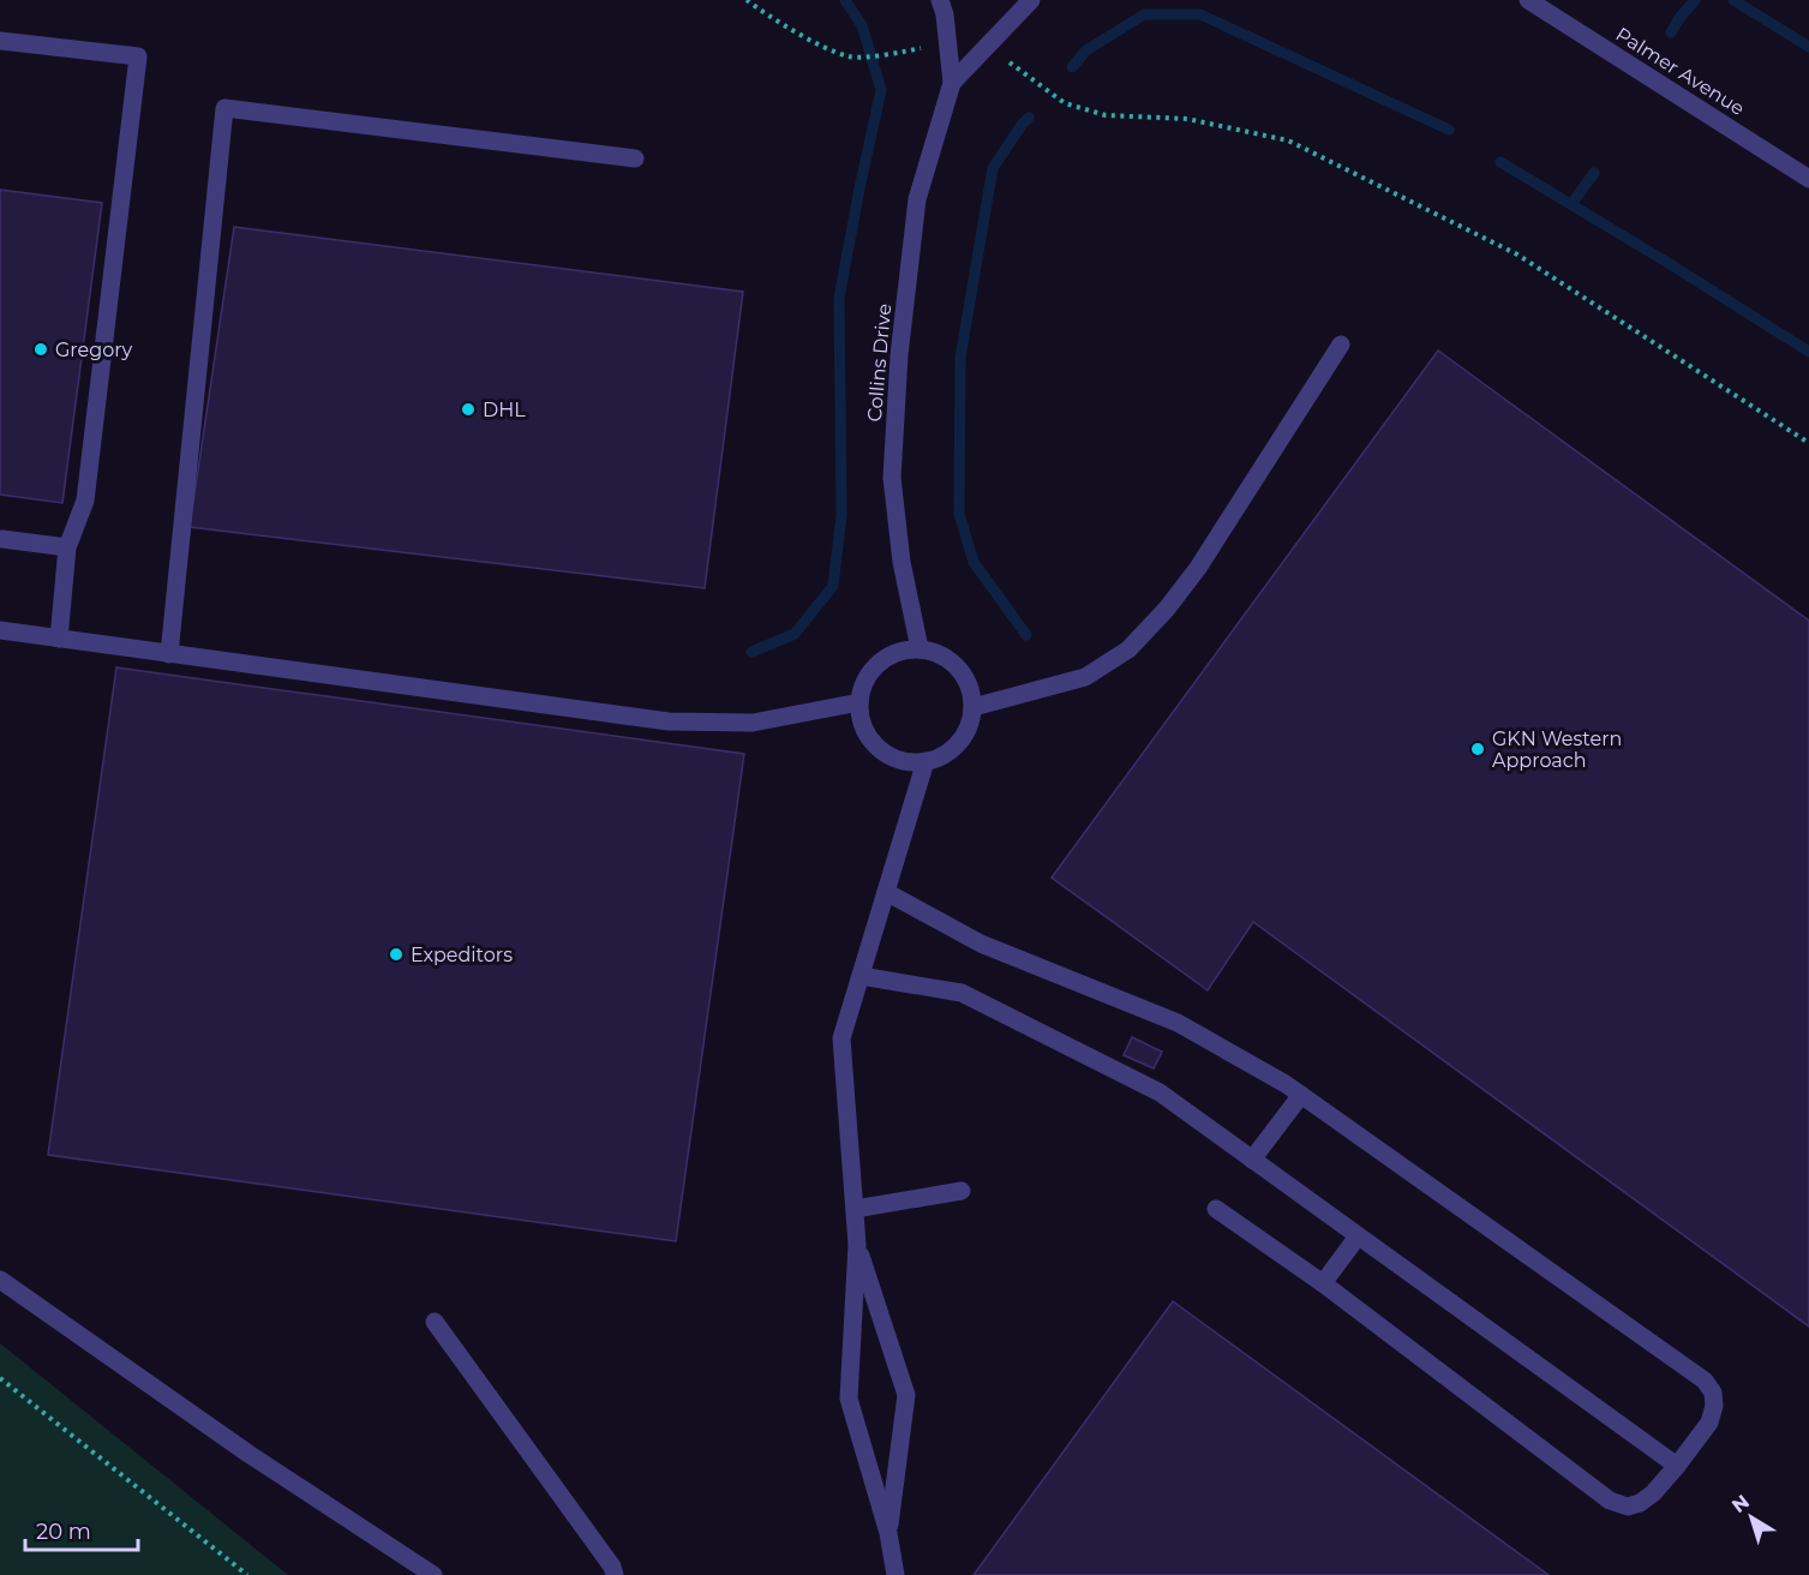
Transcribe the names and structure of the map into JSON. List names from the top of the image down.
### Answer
{
  "streets": {
    "street": ["Palmer Avenue", "Collins Drive"]
  },
  "places": [
    "Gregory",
    "DHL",
    "GKN Western Approach",
    "Expeditors"
  ],
  "scale_bar": "20 m",
  "north": "top left"
}
